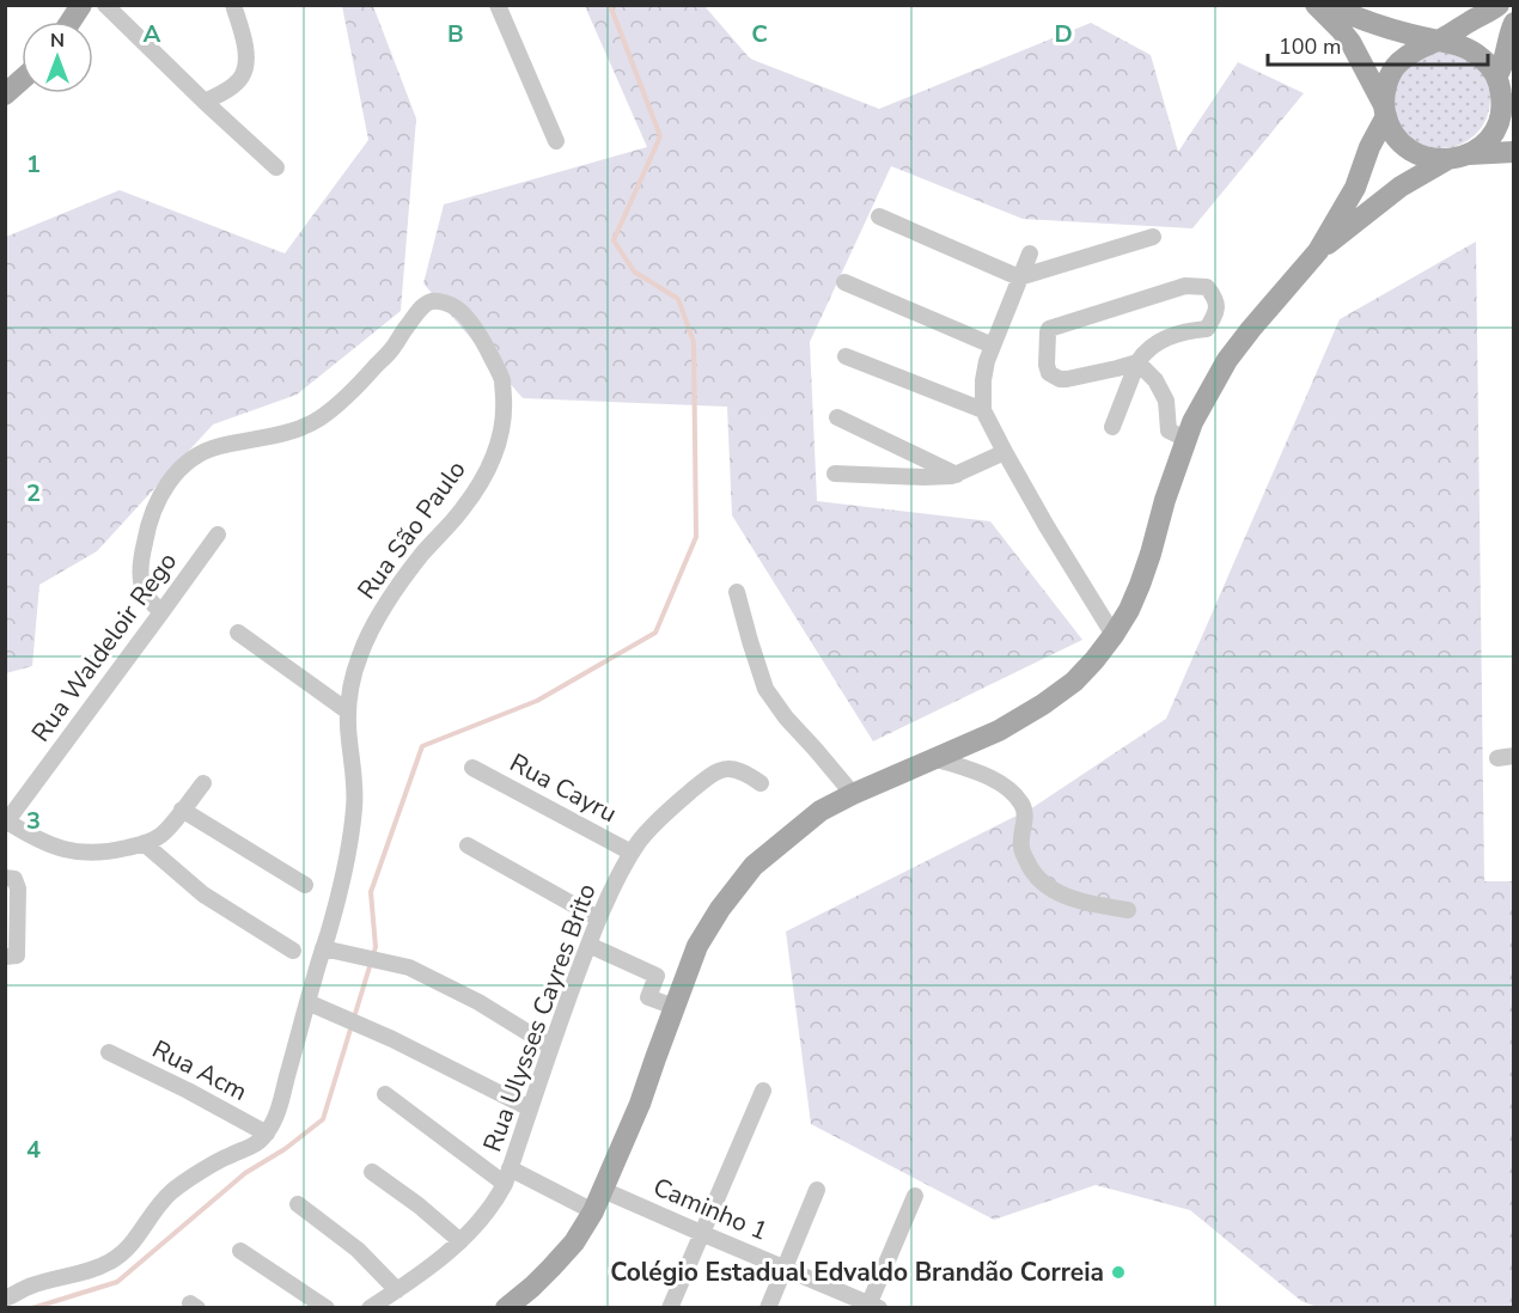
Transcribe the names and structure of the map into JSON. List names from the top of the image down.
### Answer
{
  "streets": {
    "street": [
      "Rua São Paulo",
      "Rua Waldeloir Rego",
      "Rua Cayru",
      "Rua Ulysses Cayres Brito",
      "Rua Acm",
      "Caminho 1"
    ]
  },
  "crossings": [
    ["Rua São Paulo", "Rua Waldeloir Rego"],
    ["Rua São Paulo", "Rua Acm"],
    ["Rua Cayru", "Rua Ulysses Cayres Brito"]
  ],
  "places": ["Colégio Estadual Edvaldo Brandão Correia"],
  "scale_bar": "100 m",
  "north": "top",
  "grid": {
    "columns": [
      "A",
      "B",
      "C",
      "D"
    ],
    "rows": [
      "1",
      "2",
      "3",
      "4"
    ]
  }
}
